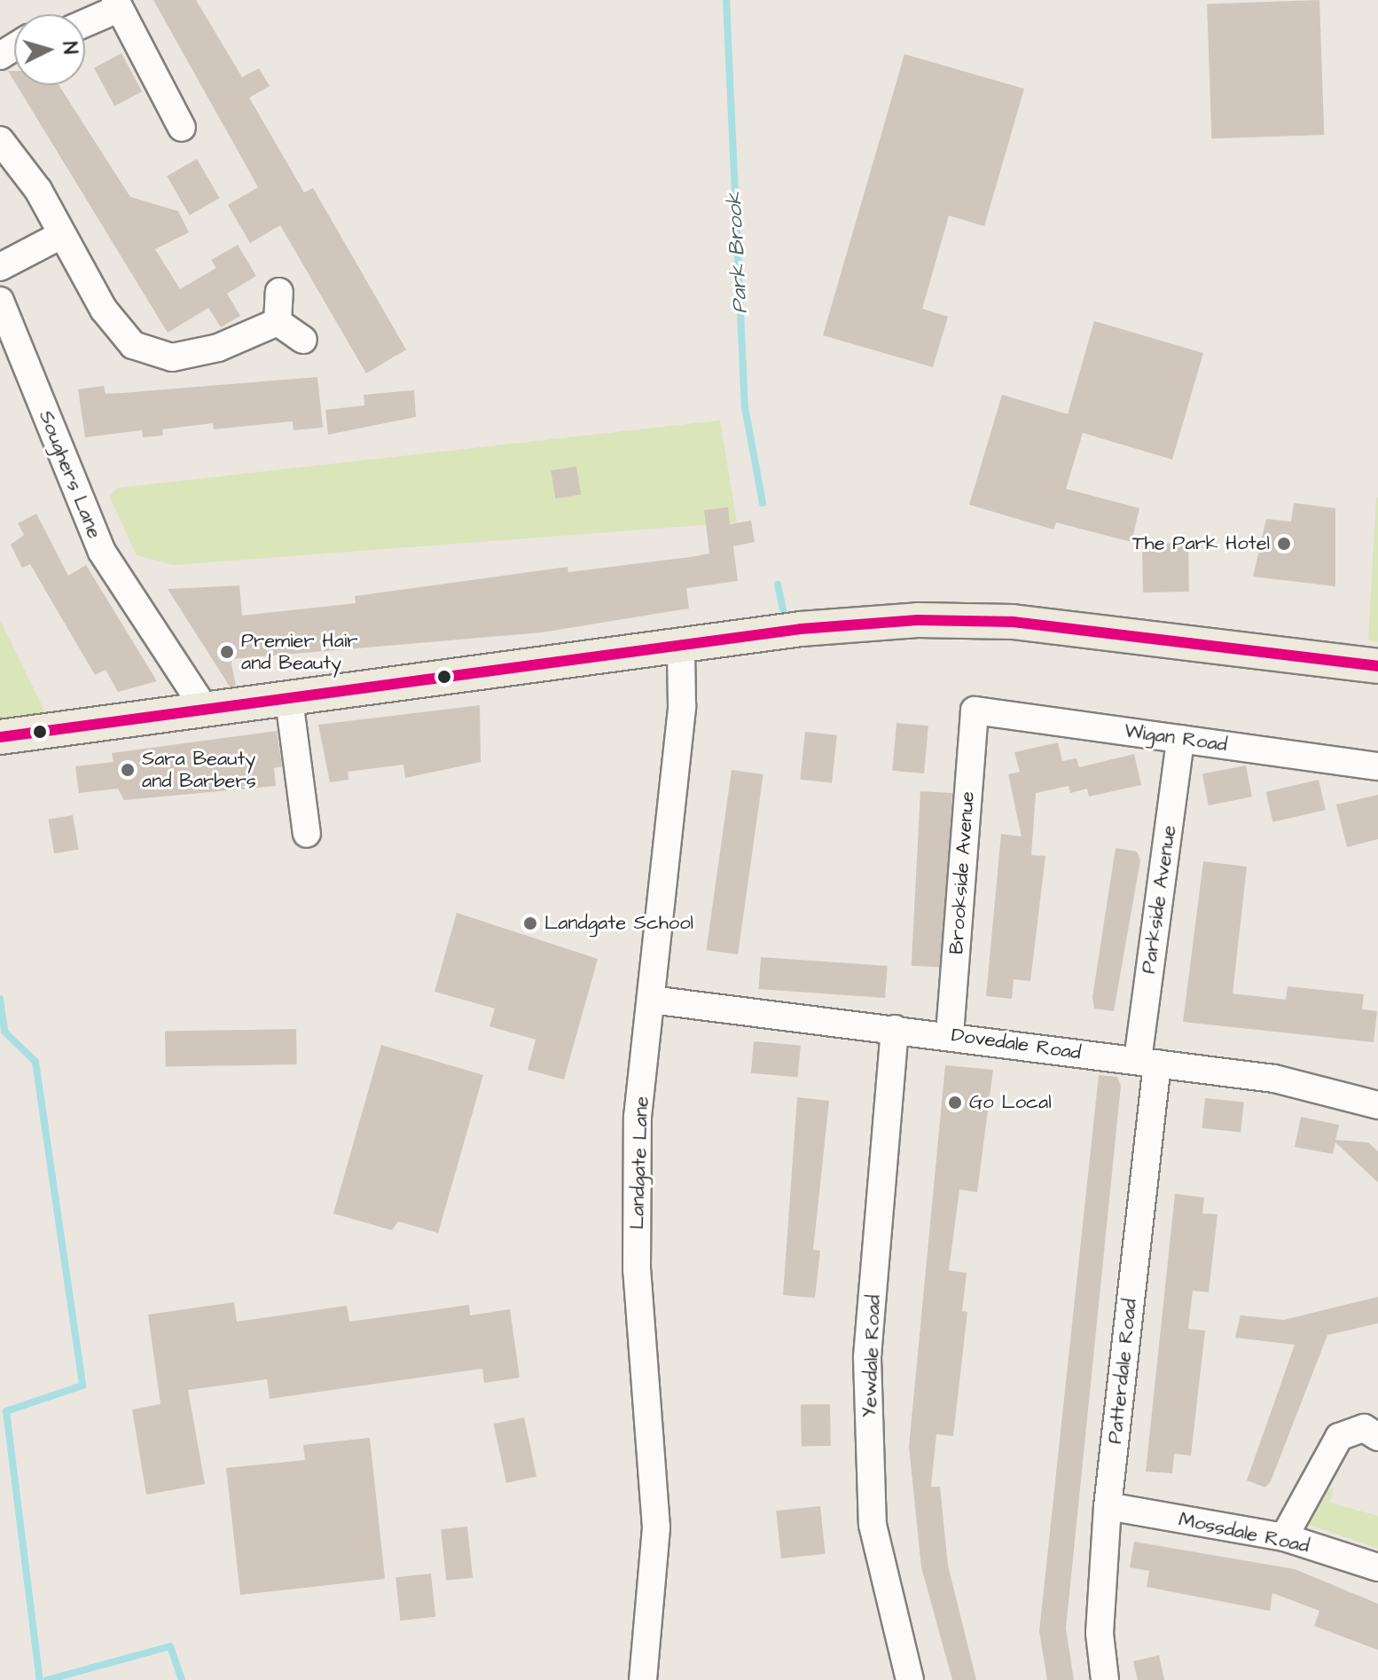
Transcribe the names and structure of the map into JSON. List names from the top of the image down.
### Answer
{
  "streets": {
    "street": [
      "Soughers Lane",
      "Wigan Road",
      "Brookside Avenue",
      "Parkside Avenue",
      "Dovedale Road",
      "Landgate Lane",
      "Yewdale Road",
      "Patterdale Road",
      "Mossdale Road"
    ]
  },
  "crossings": [
    ["Wigan Road", "Brookside Avenue"],
    ["Wigan Road", "Parkside Avenue"],
    ["Brookside Avenue", "Dovedale Road"],
    ["Parkside Avenue", "Dovedale Road"],
    ["Parkside Avenue", "Patterdale Road"],
    ["Dovedale Road", "Landgate Lane"],
    ["Dovedale Road", "Yewdale Road"],
    ["Dovedale Road", "Patterdale Road"],
    ["Patterdale Road", "Mossdale Road"]
  ],
  "water": ["Park Brook"],
  "places": [
    "The Park Hotel",
    "Premier Hair and Beauty",
    "Sara Beauty and Barbers",
    "Landgate School",
    "Go Local"
  ],
  "north": "right"
}
